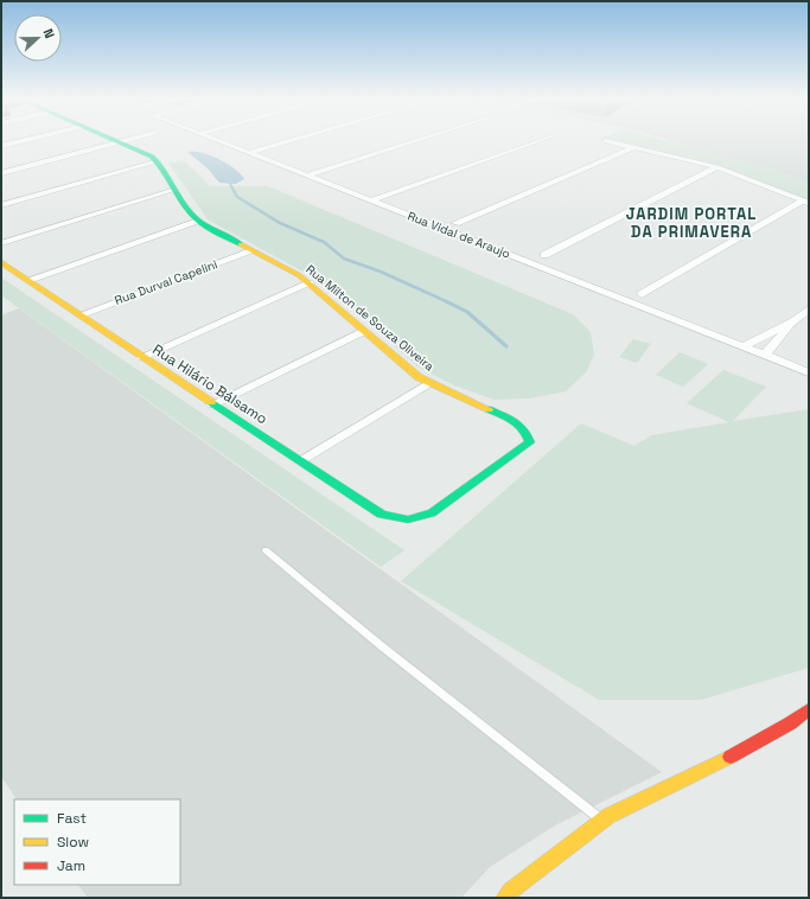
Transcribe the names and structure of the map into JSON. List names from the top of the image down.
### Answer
{
  "streets": {
    "street": [
      "Rua Vidal de Araujo",
      "Rua Durval Capelini",
      "Rua Milton de Souza Oliveira",
      "Rua Hilário Bálsamo"
    ]
  },
  "crossings": [
    ["Rua Durval Capelini", "Rua Milton de Souza Oliveira"],
    ["Rua Durval Capelini", "Rua Hilário Bálsamo"],
    ["Rua Milton de Souza Oliveira", "Rua Hilário Bálsamo"]
  ],
  "districts": ["JARDIM PORTAL DA PRIMAVERA"],
  "legend": ["Fast", "Slow", "Jam"],
  "north": "right"
}
